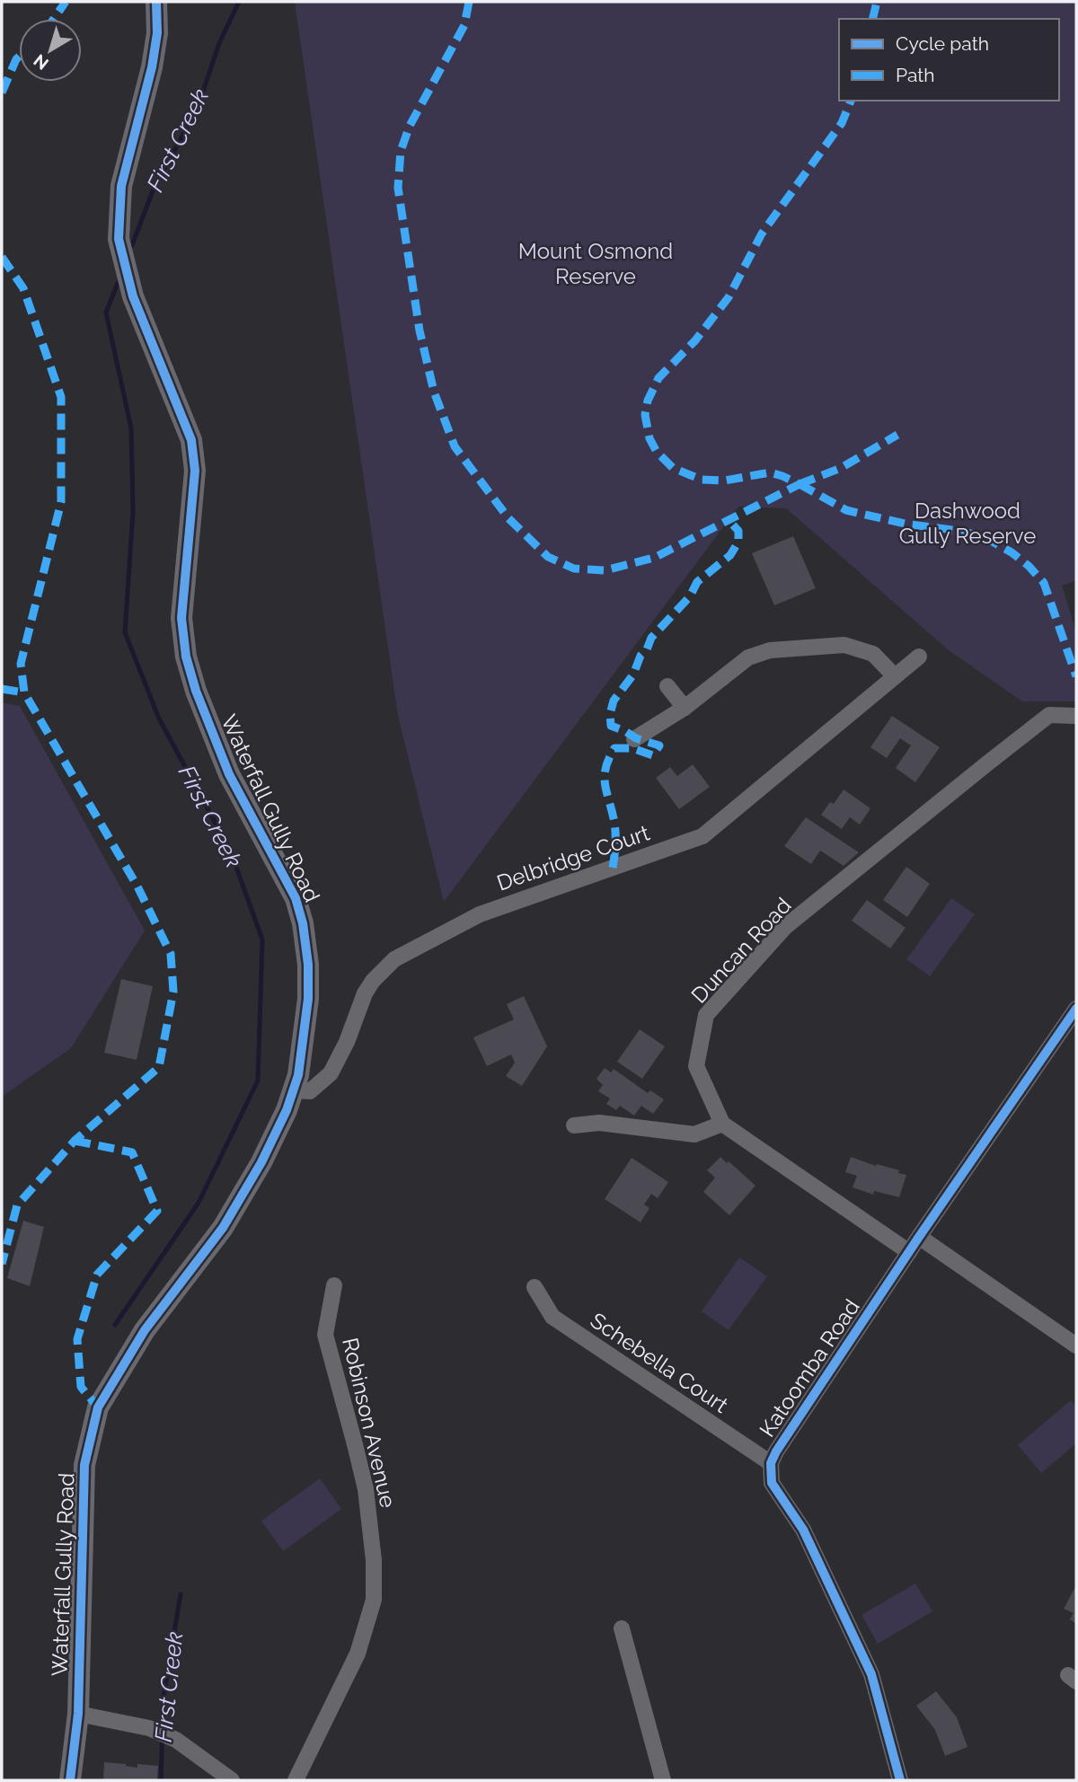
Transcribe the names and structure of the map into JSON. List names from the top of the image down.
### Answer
{
  "streets": {
    "street": [
      "Waterfall Gully Road",
      "Delbridge Court",
      "Duncan Road",
      "Schebella Court",
      "Katoomba Road",
      "Robinson Avenue"
    ]
  },
  "crossings": [
    ["Waterfall Gully Road", "Delbridge Court"],
    ["Schebella Court", "Katoomba Road"]
  ],
  "water": ["First Creek"],
  "parks": ["Mount Osmond Reserve", "Dashwood Gully Reserve"],
  "legend": ["Cycle path", "Path"],
  "north": "bottom left"
}
